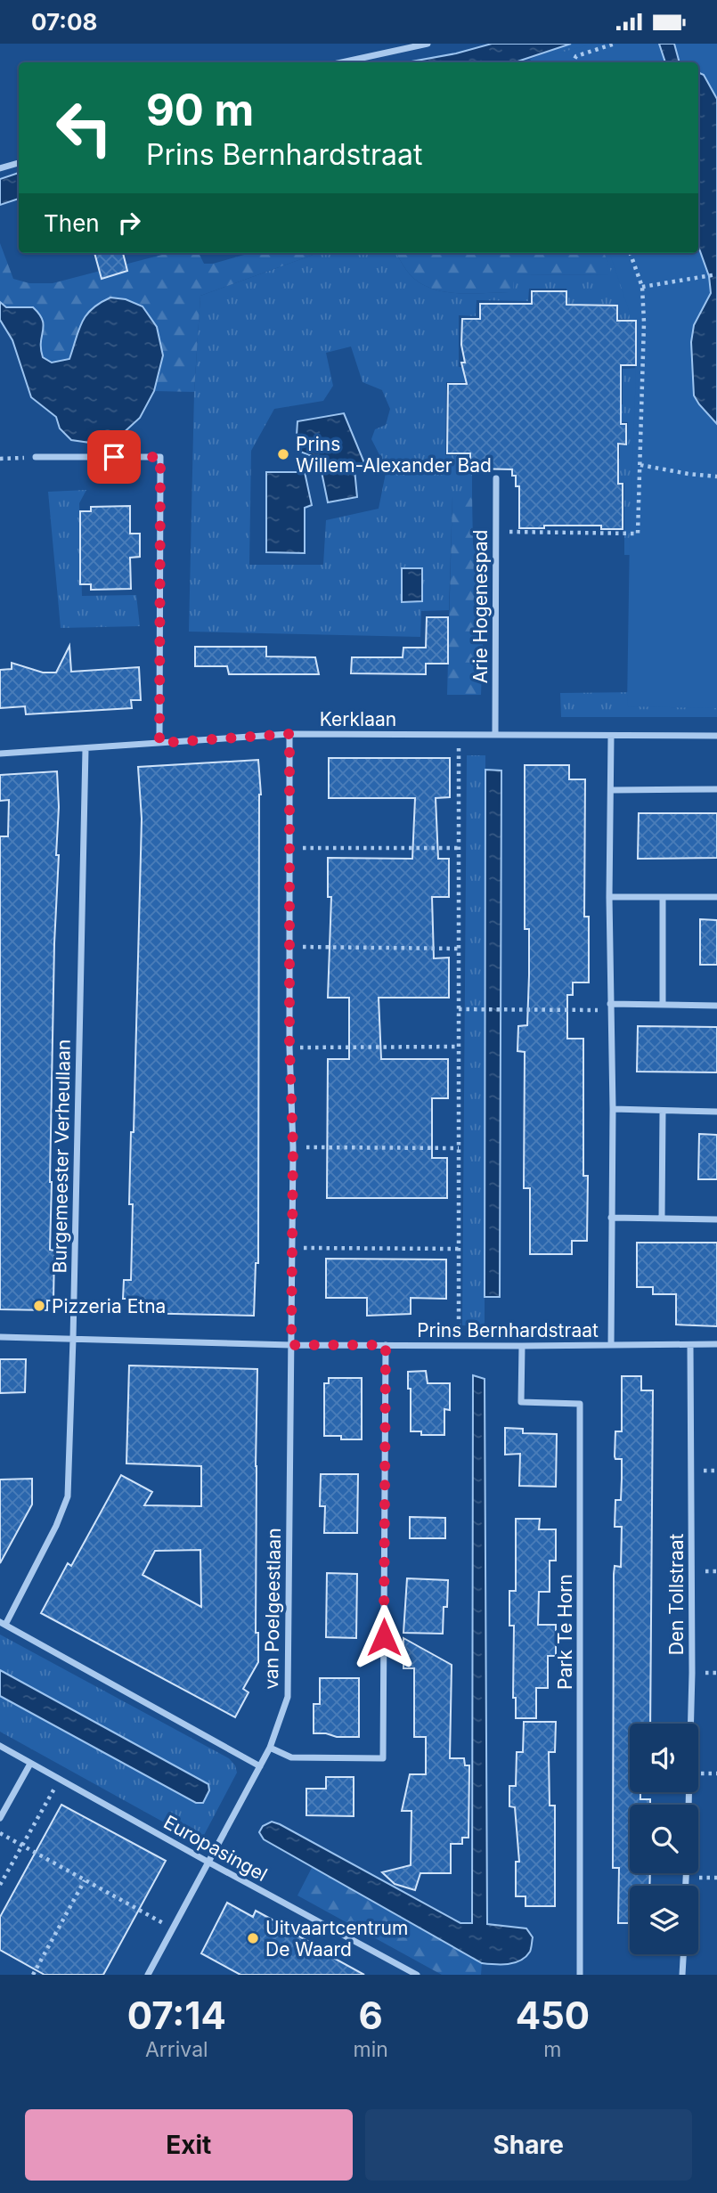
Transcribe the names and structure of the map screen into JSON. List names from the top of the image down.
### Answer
{
  "streets": {
    "street": [
      "Arie Hogenespad",
      "Kerklaan",
      "Burgemeester Verheullaan",
      "Prins Bernhardstraat",
      "Den Tollstraat",
      "van Poelgeestlaan",
      "Park Te Horn",
      "Europasingel"
    ]
  },
  "crossings": [
    ["Arie Hogenespad", "Kerklaan"],
    ["Kerklaan", "Burgemeester Verheullaan"],
    ["Kerklaan", "van Poelgeestlaan"],
    ["Burgemeester Verheullaan", "Prins Bernhardstraat"],
    ["Prins Bernhardstraat", "Den Tollstraat"],
    ["Prins Bernhardstraat", "van Poelgeestlaan"],
    ["Prins Bernhardstraat", "Park Te Horn"],
    ["van Poelgeestlaan", "Europasingel"]
  ],
  "places": ["Prins Willem-Alexander Bad", "Pizzeria Etna", "Uitvaartcentrum De Waard"],
  "page": {
    "status": "07:08",
    "turn": ["90 m", "Prins Bernhardstraat"],
    "then": "Then",
    "eta": [
      "07:14",
      "Arrival",
      "6",
      "min",
      "450",
      "m"
    ],
    "buttons": ["Exit", "Share"]
  }
}
